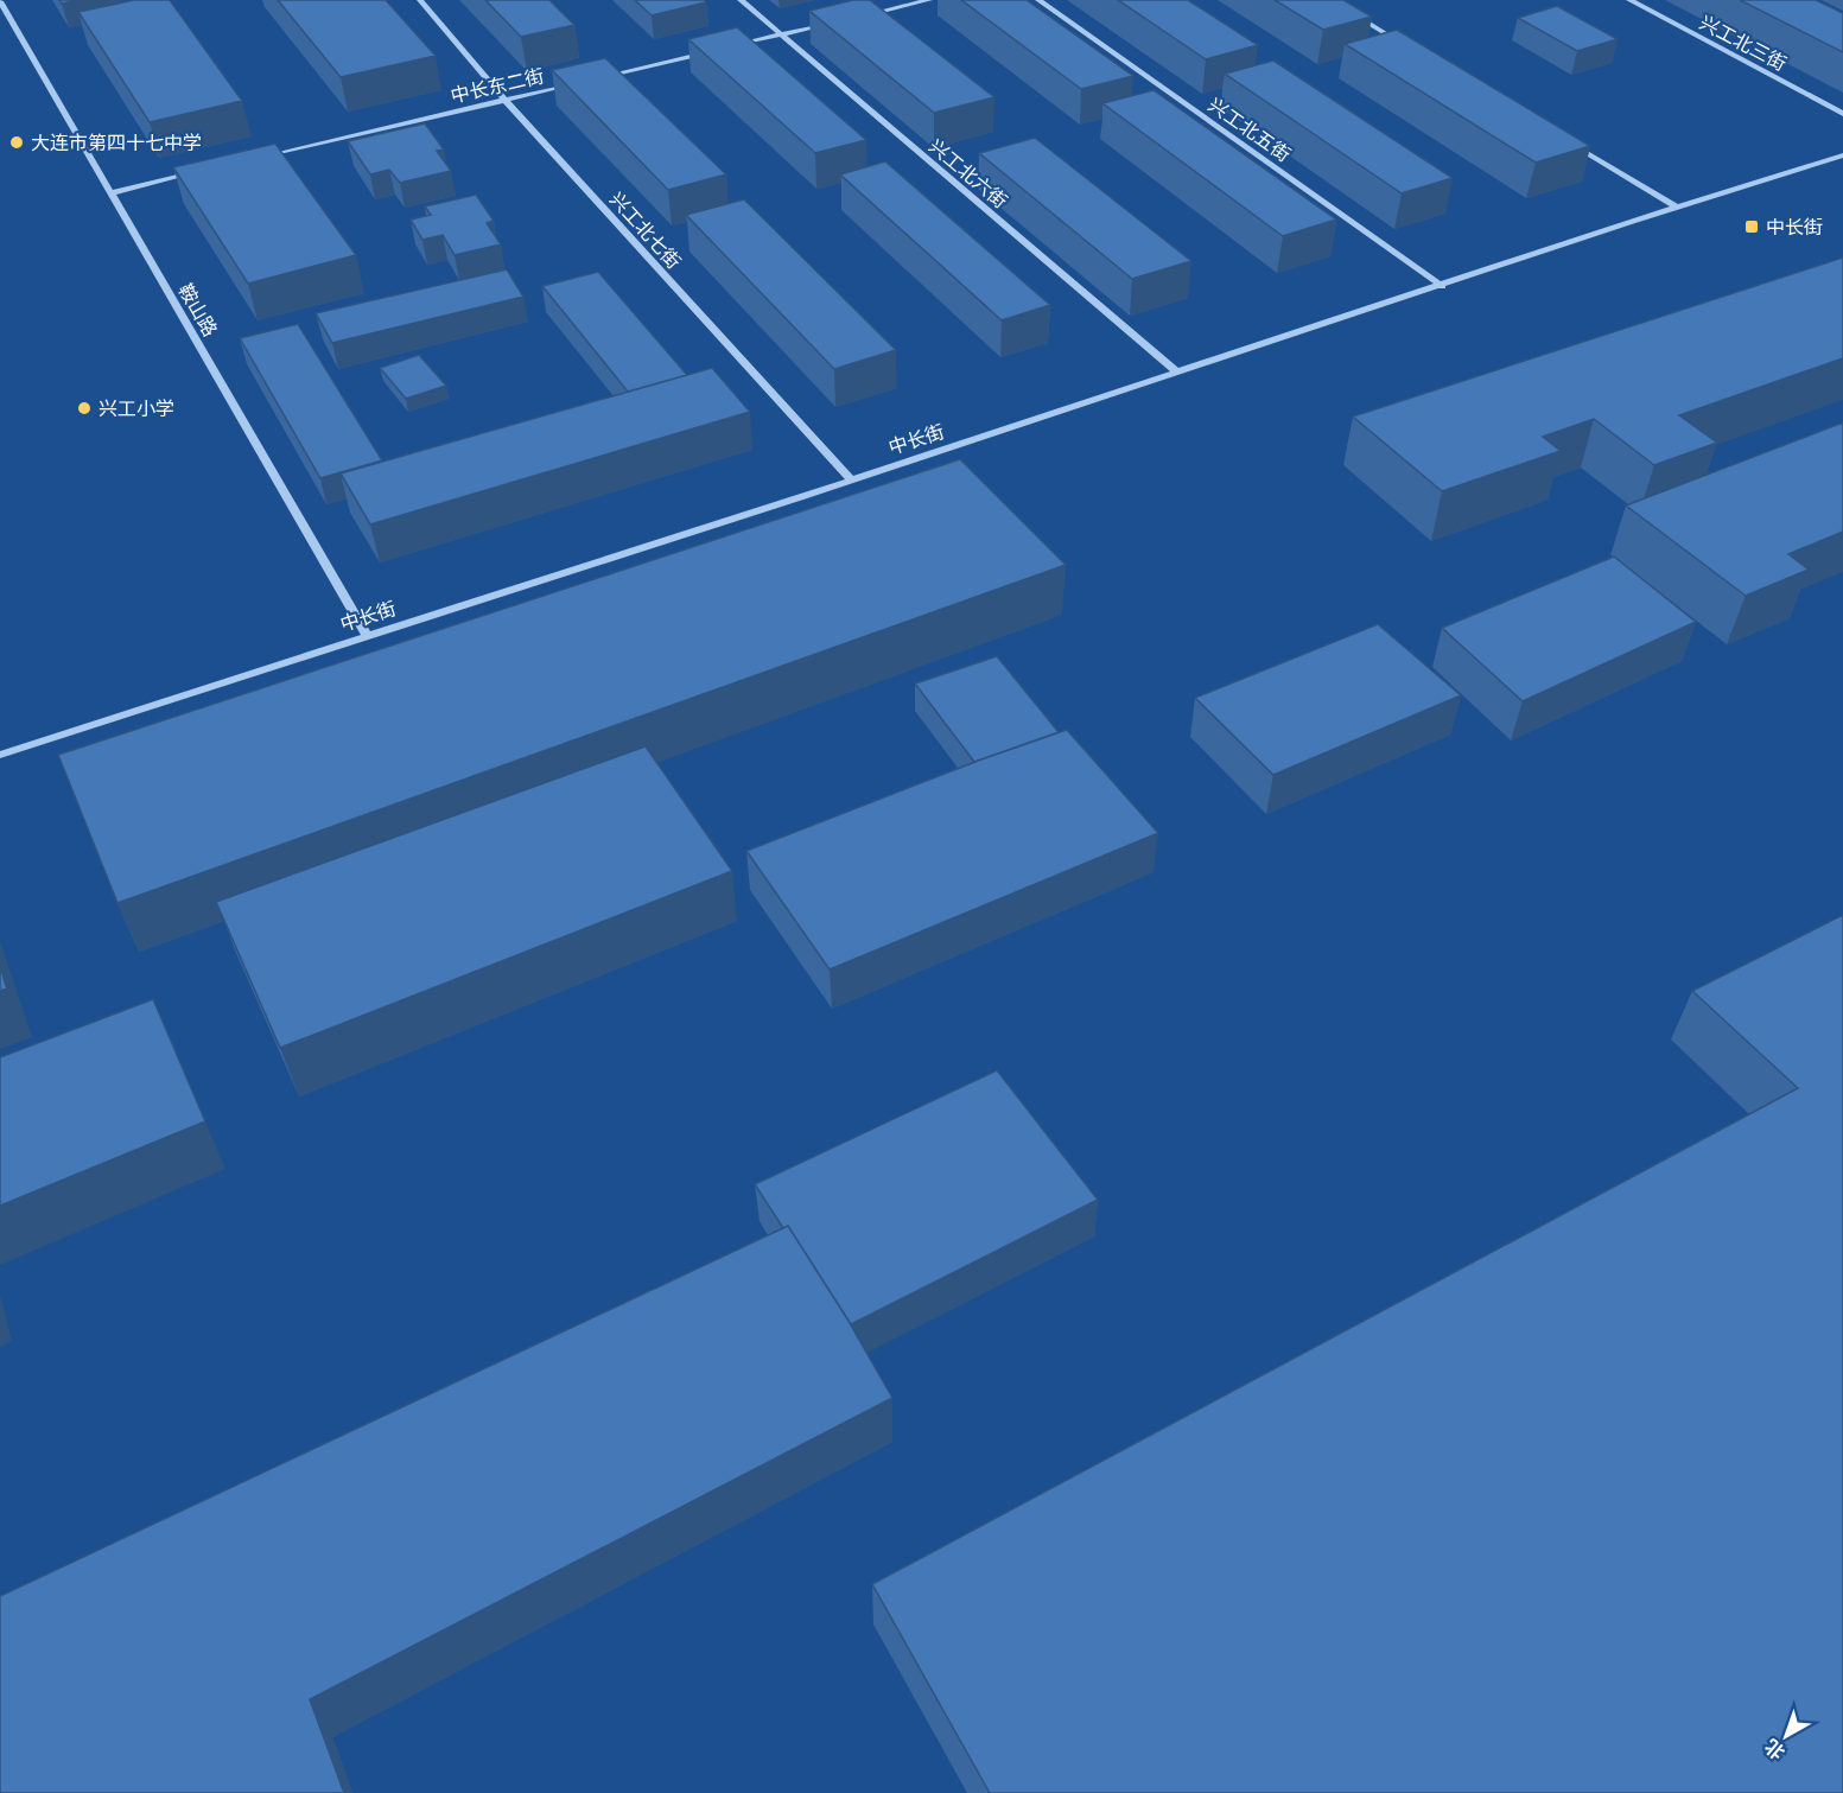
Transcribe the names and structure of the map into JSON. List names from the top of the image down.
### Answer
{
  "streets": {
    "street": [
      "兴工北三街",
      "中长东二街",
      "兴工北五街",
      "兴工北六街",
      "兴工北七街",
      "鞍山路",
      "中长街"
    ]
  },
  "crossings": [
    ["中长东二街", "兴工北七街"],
    ["兴工北五街", "中长街"],
    ["兴工北六街", "中长街"],
    ["兴工北七街", "中长街"],
    ["鞍山路", "中长街"]
  ],
  "places": {
    "other": ["大连市第四十七中学", "兴工小学"],
    "transit": ["中长街"]
  },
  "north": "bottom left"
}
